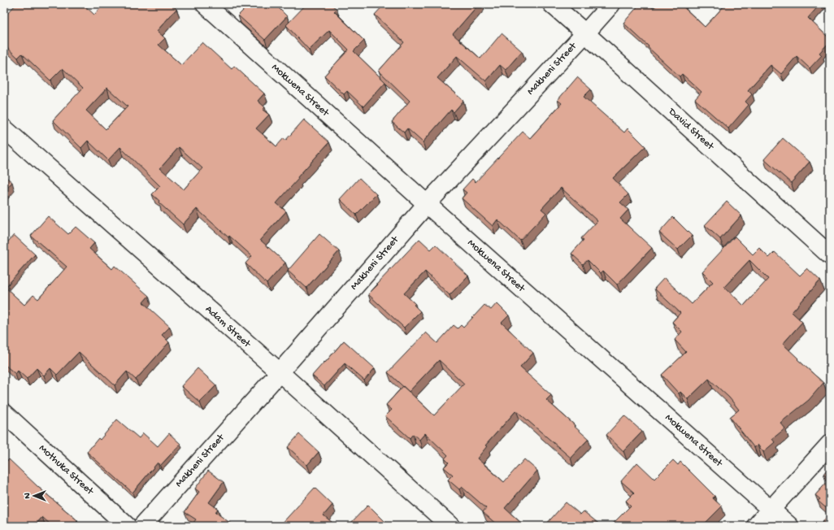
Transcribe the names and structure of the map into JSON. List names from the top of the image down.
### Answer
{
  "streets": {
    "street": [
      "Makheni Street",
      "Mokwena Street",
      "David Street",
      "Adam Street",
      "Mothuka Street"
    ]
  },
  "crossings": [
    ["Makheni Street", "Mokwena Street"],
    ["Makheni Street", "David Street"],
    ["Makheni Street", "Adam Street"]
  ],
  "north": "left"
}
